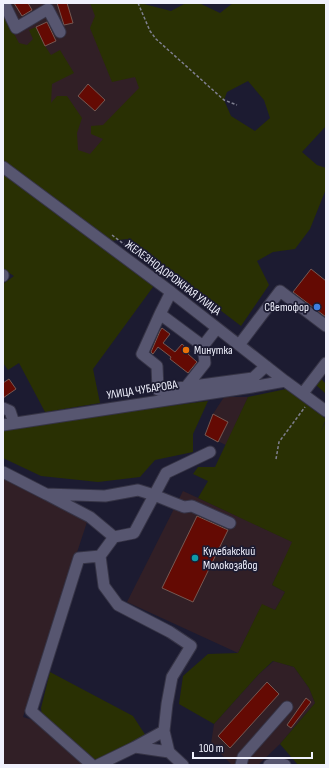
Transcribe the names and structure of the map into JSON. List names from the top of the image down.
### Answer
{
  "streets": {
    "street": ["ЖЕЛЕЗНОДОРОЖНАЯ УЛИЦА", "УЛИЦА ЧУБАРОВА"]
  },
  "crossings": [
    ["ЖЕЛЕЗНОДОРОЖНАЯ УЛИЦА", "УЛИЦА ЧУБАРОВА"]
  ],
  "places": ["Светофор", "Минутка", "Кулебакский Молокозавод"],
  "scale_bar": "100 m"
}
